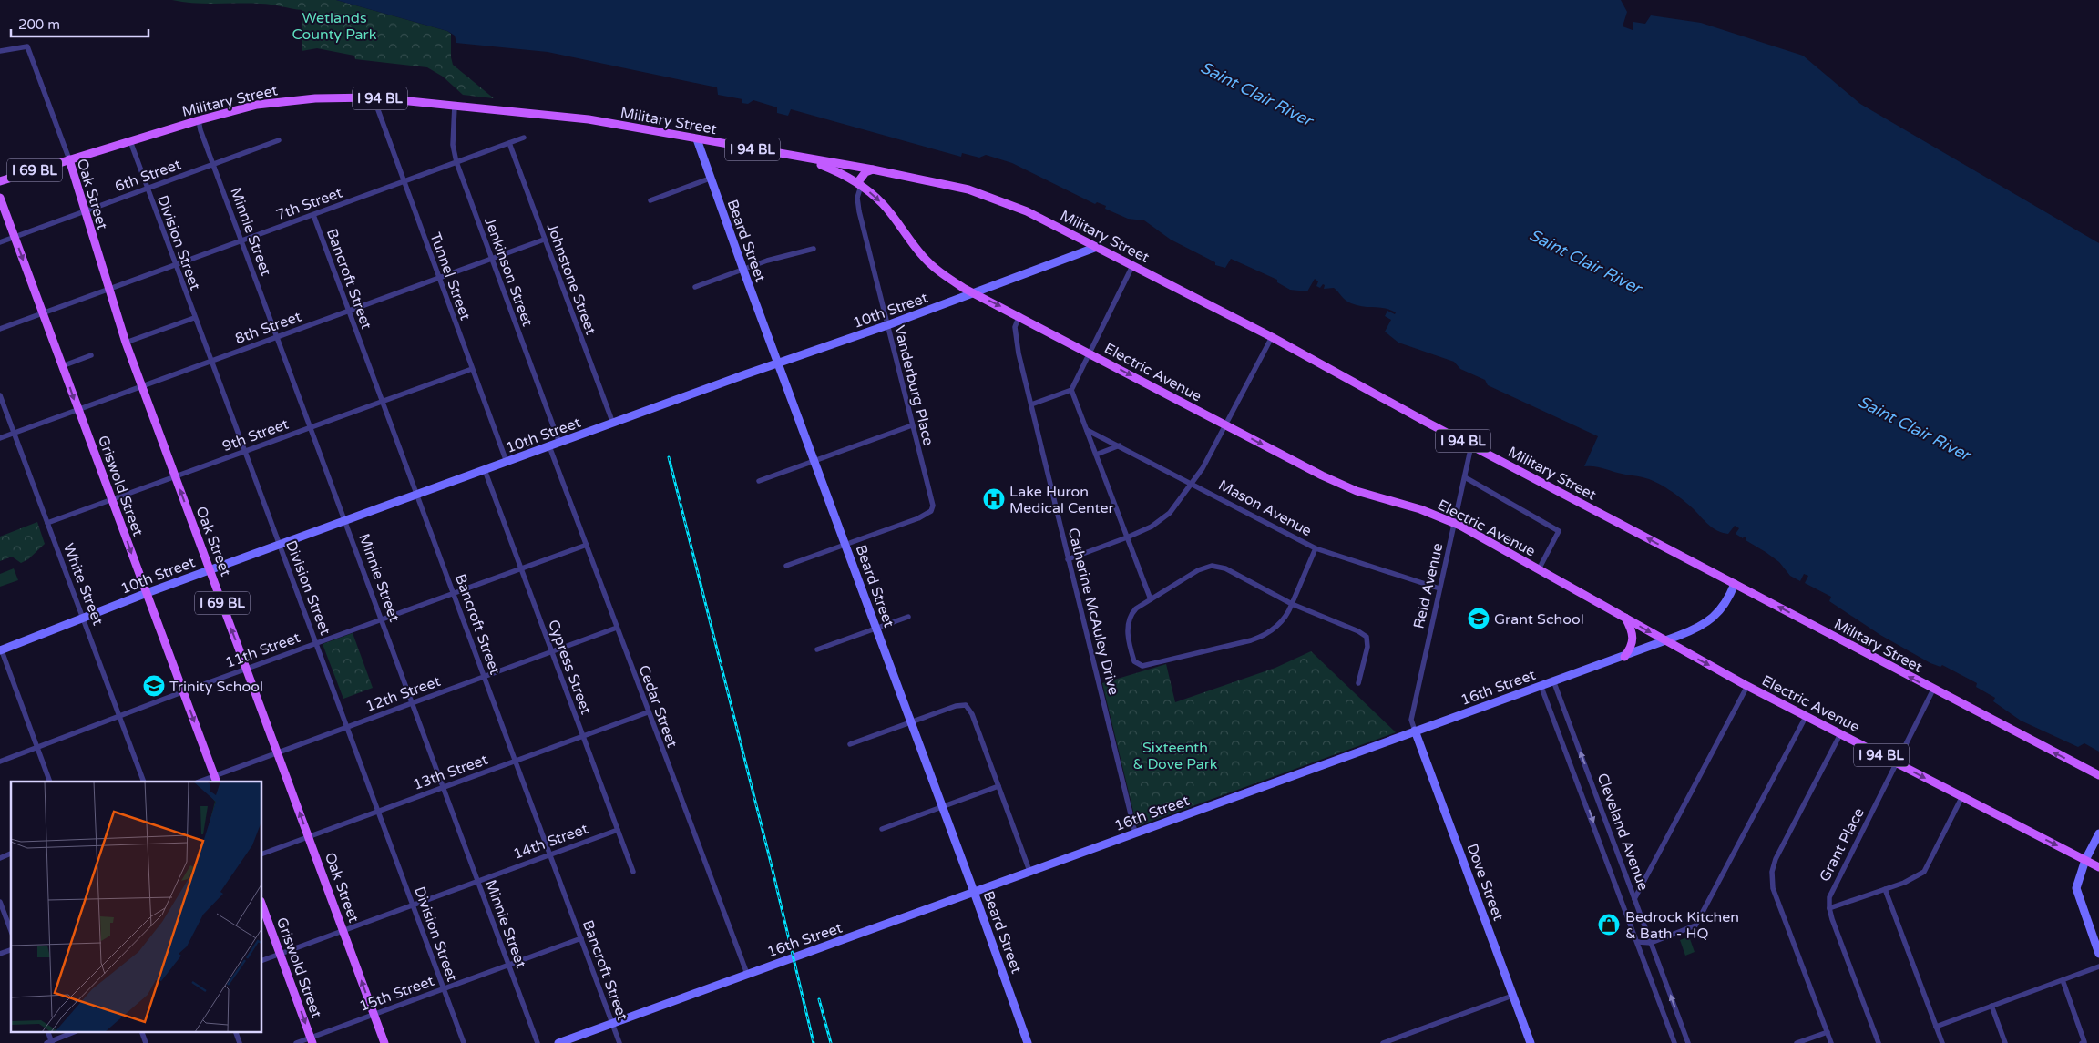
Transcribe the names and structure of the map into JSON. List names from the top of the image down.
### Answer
{
  "streets": {
    "main road": [
      "I 94 BL",
      "Military Street",
      "I 69 BL",
      "Oak Street",
      "Electric Avenue",
      "Griswold Street"
    ],
    "street": [
      "6th Street",
      "7th Street",
      "Minnie Street",
      "Beard Street",
      "Division Street",
      "Jenkinson Street",
      "Tunnel Street",
      "Bancroft Street",
      "Johnstone Street",
      "10th Street",
      "8th Street",
      "Vanderburg Place",
      "9th Street",
      "Mason Avenue",
      "White Street",
      "Reid Avenue",
      "Catherine McAuley Drive",
      "11th Street",
      "Cypress Street",
      "16th Street",
      "12th Street",
      "Cedar Street",
      "13th Street",
      "Cleveland Avenue",
      "14th Street",
      "Grant Place",
      "Dove Street",
      "15th Street"
    ]
  },
  "crossings": [
    ["Military Street", "Oak Street"],
    ["Military Street", "Minnie Street"],
    ["Military Street", "Beard Street"],
    ["Military Street", "Division Street"],
    ["Military Street", "Jenkinson Street"],
    ["Military Street", "Tunnel Street"],
    ["Military Street", "10th Street"],
    ["Military Street", "Electric Avenue"],
    ["Military Street", "Reid Avenue"],
    ["Military Street", "16th Street"],
    ["Military Street", "Grant Place"],
    ["6th Street", "Oak Street"],
    ["6th Street", "Minnie Street"],
    ["6th Street", "Division Street"],
    ["6th Street", "Griswold Street"],
    ["Oak Street", "7th Street"],
    ["Oak Street", "10th Street"],
    ["Oak Street", "8th Street"],
    ["Oak Street", "9th Street"],
    ["Oak Street", "11th Street"],
    ["Oak Street", "12th Street"],
    ["Oak Street", "13th Street"],
    ["Oak Street", "14th Street"],
    ["Oak Street", "15th Street"],
    ["7th Street", "Minnie Street"],
    ["7th Street", "Division Street"],
    ["7th Street", "Jenkinson Street"],
    ["7th Street", "Tunnel Street"],
    ["7th Street", "Bancroft Street"],
    ["7th Street", "Johnstone Street"],
    ["7th Street", "Griswold Street"],
    ["Minnie Street", "10th Street"],
    ["Minnie Street", "8th Street"],
    ["Minnie Street", "9th Street"],
    ["Minnie Street", "11th Street"],
    ["Minnie Street", "12th Street"],
    ["Minnie Street", "13th Street"],
    ["Minnie Street", "14th Street"],
    ["Minnie Street", "15th Street"],
    ["Beard Street", "10th Street"],
    ["Beard Street", "Vanderburg Place"],
    ["Beard Street", "16th Street"],
    ["Division Street", "10th Street"],
    ["Division Street", "8th Street"],
    ["Division Street", "9th Street"],
    ["Division Street", "11th Street"],
    ["Division Street", "12th Street"],
    ["Division Street", "13th Street"],
    ["Division Street", "14th Street"],
    ["Division Street", "15th Street"],
    ["Jenkinson Street", "10th Street"],
    ["Jenkinson Street", "8th Street"],
    ["Tunnel Street", "10th Street"],
    ["Tunnel Street", "8th Street"],
    ["Tunnel Street", "9th Street"],
    ["Bancroft Street", "10th Street"],
    ["Bancroft Street", "8th Street"],
    ["Bancroft Street", "9th Street"],
    ["Bancroft Street", "11th Street"],
    ["Bancroft Street", "16th Street"],
    ["Bancroft Street", "12th Street"],
    ["Bancroft Street", "13th Street"],
    ["Bancroft Street", "14th Street"],
    ["Bancroft Street", "15th Street"],
    ["Johnstone Street", "10th Street"],
    ["Johnstone Street", "8th Street"],
    ["10th Street", "Electric Avenue"],
    ["10th Street", "Vanderburg Place"],
    ["10th Street", "Griswold Street"],
    ["10th Street", "White Street"],
    ["10th Street", "Cypress Street"],
    ["10th Street", "Cedar Street"],
    ["8th Street", "Griswold Street"],
    ["8th Street", "White Street"],
    ["Electric Avenue", "Vanderburg Place"],
    ["Electric Avenue", "Reid Avenue"],
    ["Electric Avenue", "Catherine McAuley Drive"],
    ["Electric Avenue", "16th Street"],
    ["Electric Avenue", "Grant Place"],
    ["9th Street", "Griswold Street"],
    ["9th Street", "White Street"],
    ["Griswold Street", "11th Street"],
    ["Griswold Street", "12th Street"],
    ["Griswold Street", "14th Street"],
    ["Griswold Street", "15th Street"],
    ["Mason Avenue", "Reid Avenue"],
    ["White Street", "11th Street"],
    ["Reid Avenue", "16th Street"],
    ["Reid Avenue", "Dove Street"],
    ["Catherine McAuley Drive", "16th Street"],
    ["11th Street", "Cypress Street"],
    ["11th Street", "Cedar Street"],
    ["Cypress Street", "12th Street"],
    ["Cypress Street", "13th Street"],
    ["Cypress Street", "14th Street"],
    ["16th Street", "Cedar Street"],
    ["16th Street", "Cleveland Avenue"],
    ["16th Street", "Dove Street"],
    ["12th Street", "Cedar Street"],
    ["Cedar Street", "13th Street"]
  ],
  "one_way": ["Oak Street", "Electric Avenue", "Griswold Street"],
  "water": ["Saint Clair River"],
  "parks": ["Wetlands County Park", "Sixteenth & Dove Park"],
  "places": {
    "hospital": ["Lake Huron Medical Center"],
    "school or university": ["Grant School", "Trinity School"],
    "shop": ["Bedrock Kitchen & Bath - HQ"]
  },
  "scale_bar": "200 m"
}
